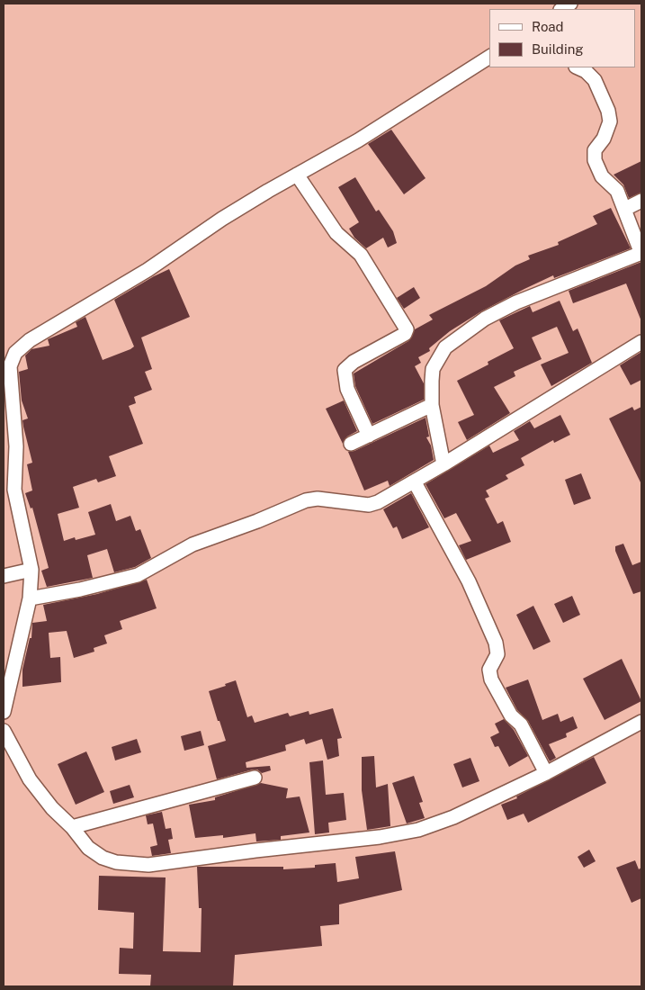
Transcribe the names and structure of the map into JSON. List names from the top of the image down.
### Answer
{
  "legend": ["Road", "Building"]
}
